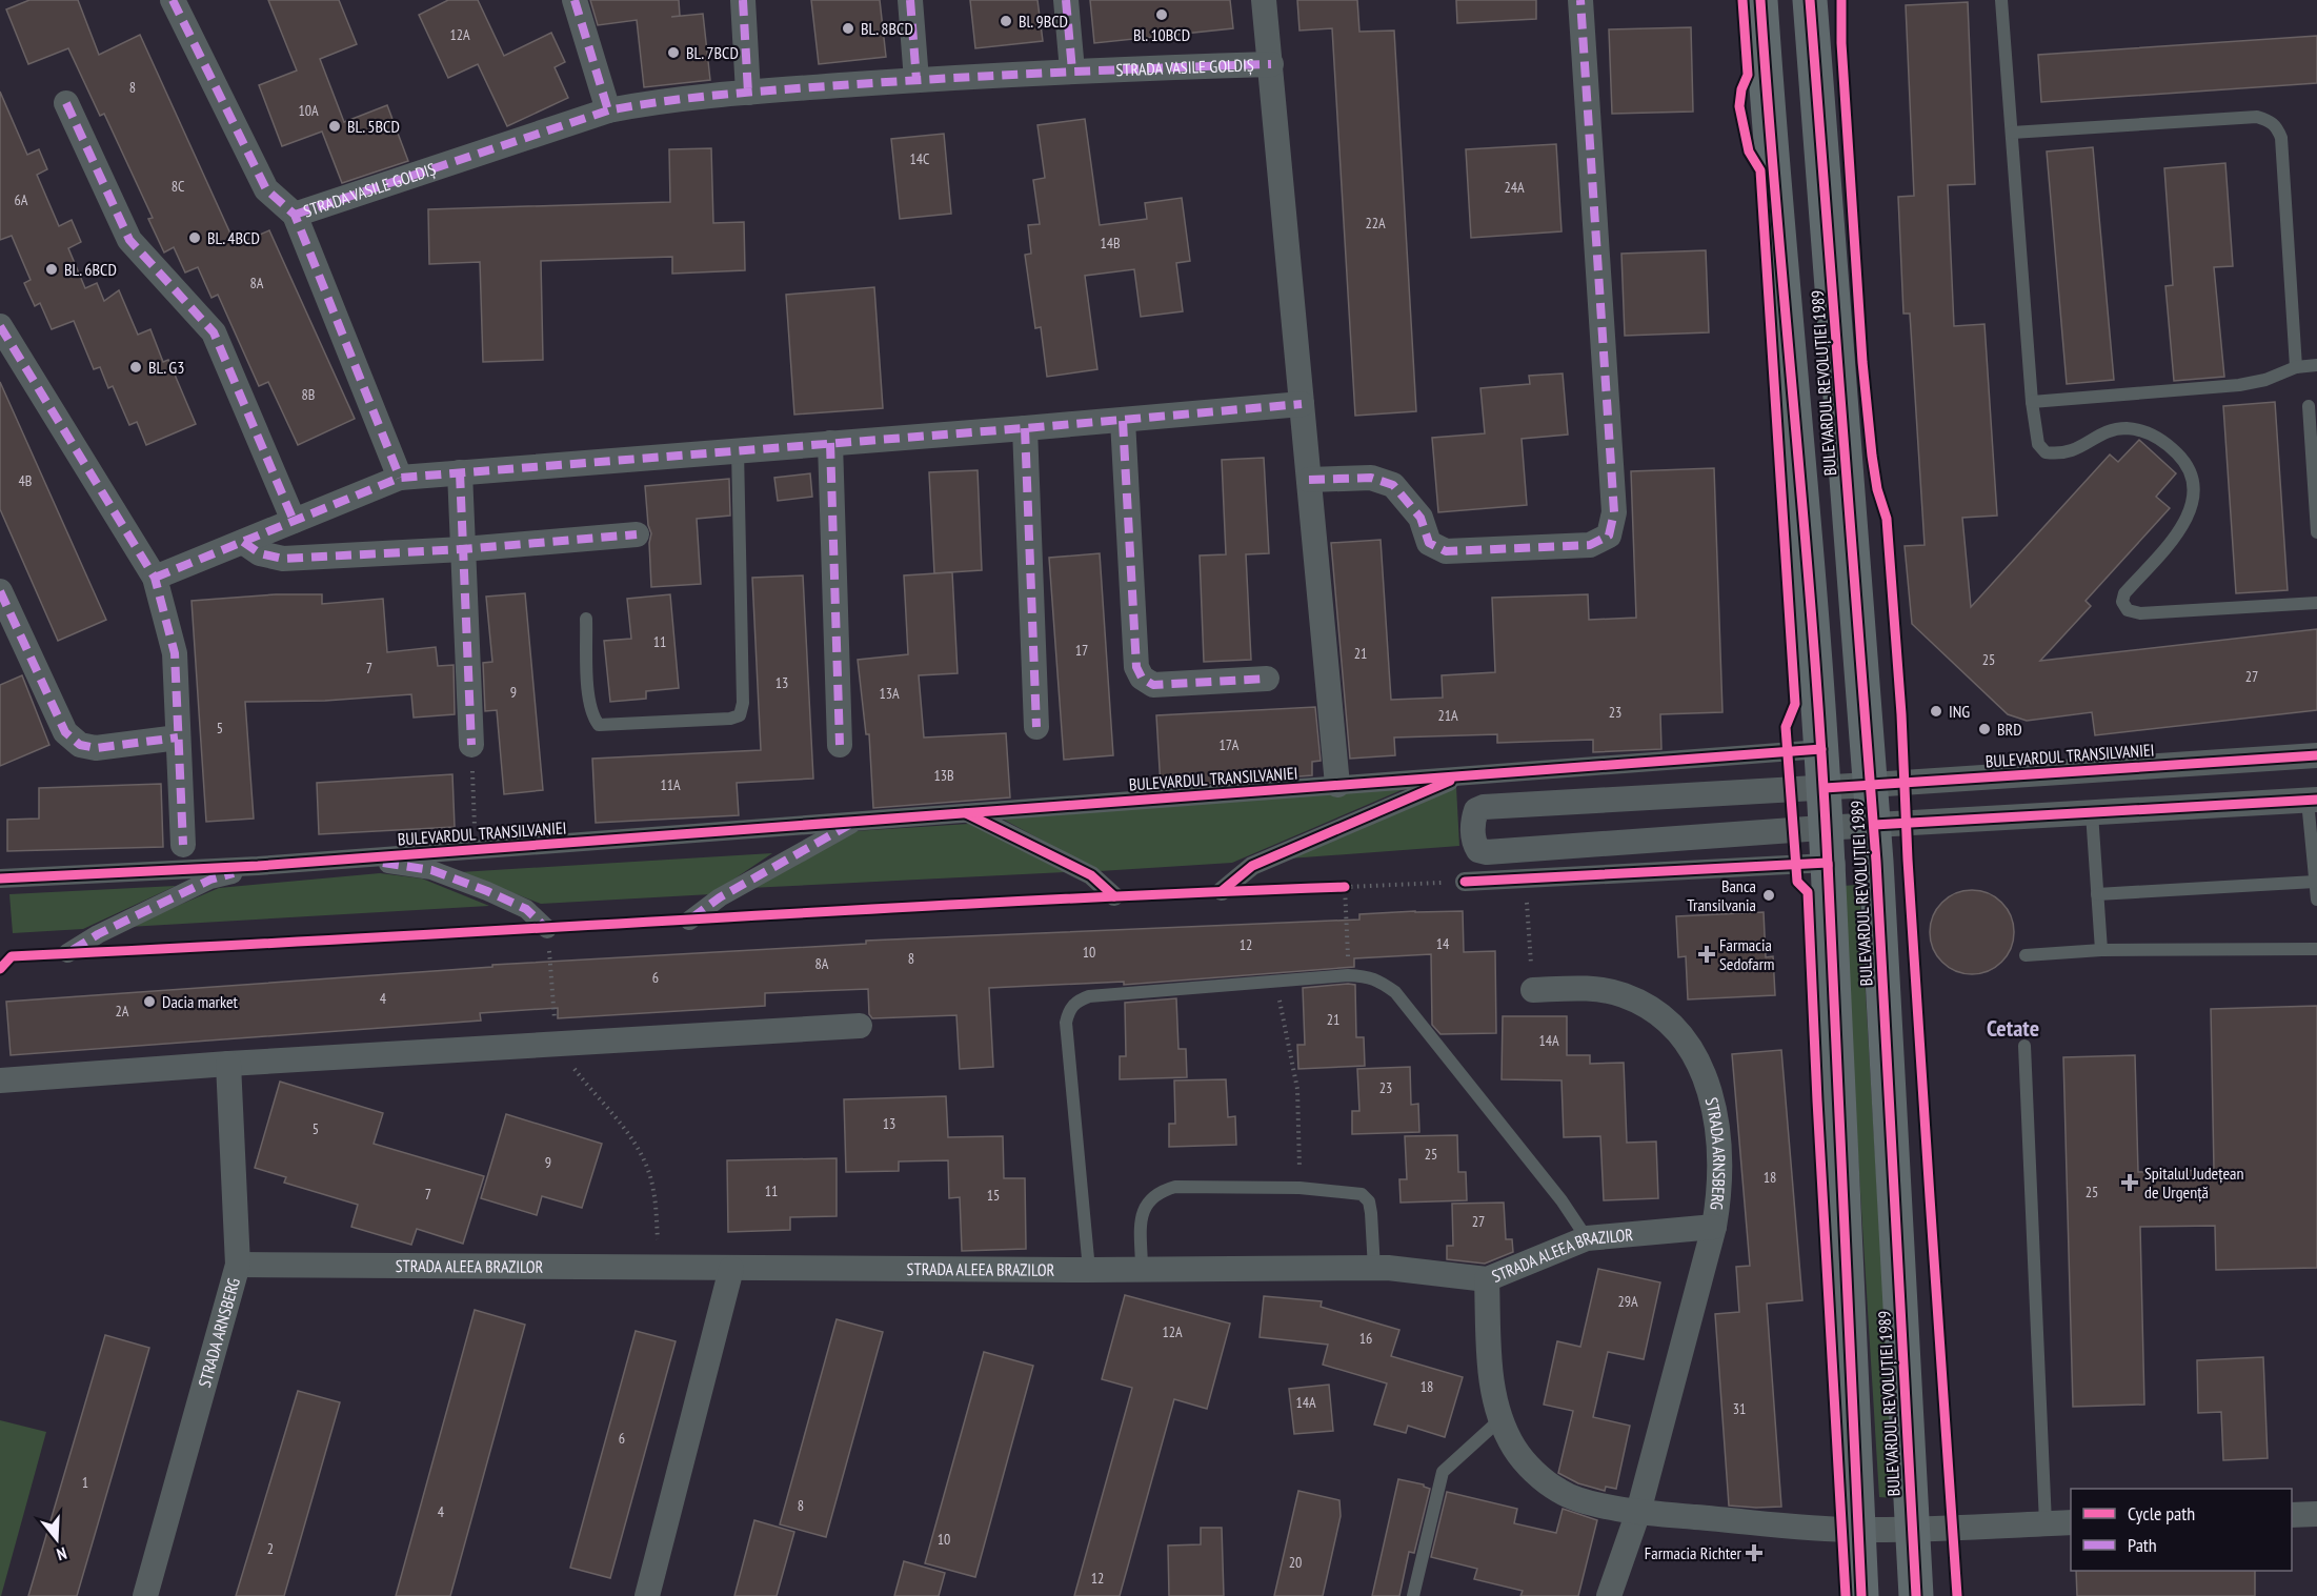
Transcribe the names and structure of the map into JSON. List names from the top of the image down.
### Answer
{
  "streets": {
    "main road": ["BULEVARDUL REVOLUȚIEI 1989"],
    "street": [
      "STRADA VASILE GOLDIȘ",
      "BULEVARDUL TRANSILVANIEI",
      "STRADA ARNSBERG",
      "STRADA ALEEA BRAZILOR"
    ]
  },
  "crossings": [
    ["BULEVARDUL REVOLUȚIEI 1989", "BULEVARDUL TRANSILVANIEI"],
    ["STRADA ARNSBERG", "STRADA ALEEA BRAZILOR"]
  ],
  "districts": ["Cetate"],
  "places": {
    "other": [
      "Bl. 10BCD",
      "Bl. 9BCD",
      "BL. 8BCD",
      "BL. 7BCD",
      "BL. 5BCD",
      "BL. 4BCD",
      "BL. 6BCD",
      "BL. G3",
      "ING",
      "BRD",
      "Banca Transilvania",
      "Dacia market"
    ],
    "health": ["Farmacia Sedofarm", "Spitalul Județean de Urgență", "Farmacia Richter"]
  },
  "house_numbers": [
    "12A",
    "8",
    "10A",
    "14C",
    "8C",
    "24A",
    "6A",
    "22A",
    "14B",
    "8A",
    "8B",
    "4B",
    "11",
    "17",
    "21",
    "25",
    "7",
    "27",
    "13",
    "9",
    "13A",
    "23",
    "21A",
    "5",
    "17A",
    "13B",
    "11A",
    "14",
    "12",
    "10",
    "8",
    "8A",
    "6",
    "4",
    "2A",
    "21",
    "14A",
    "23",
    "13",
    "5",
    "25",
    "9",
    "18",
    "11",
    "25",
    "7",
    "15",
    "27",
    "29A",
    "12A",
    "16",
    "18",
    "14A",
    "31",
    "6",
    "1",
    "8",
    "4",
    "10",
    "2",
    "20",
    "12"
  ],
  "legend": ["Cycle path", "Path"],
  "north": "bottom"
}
